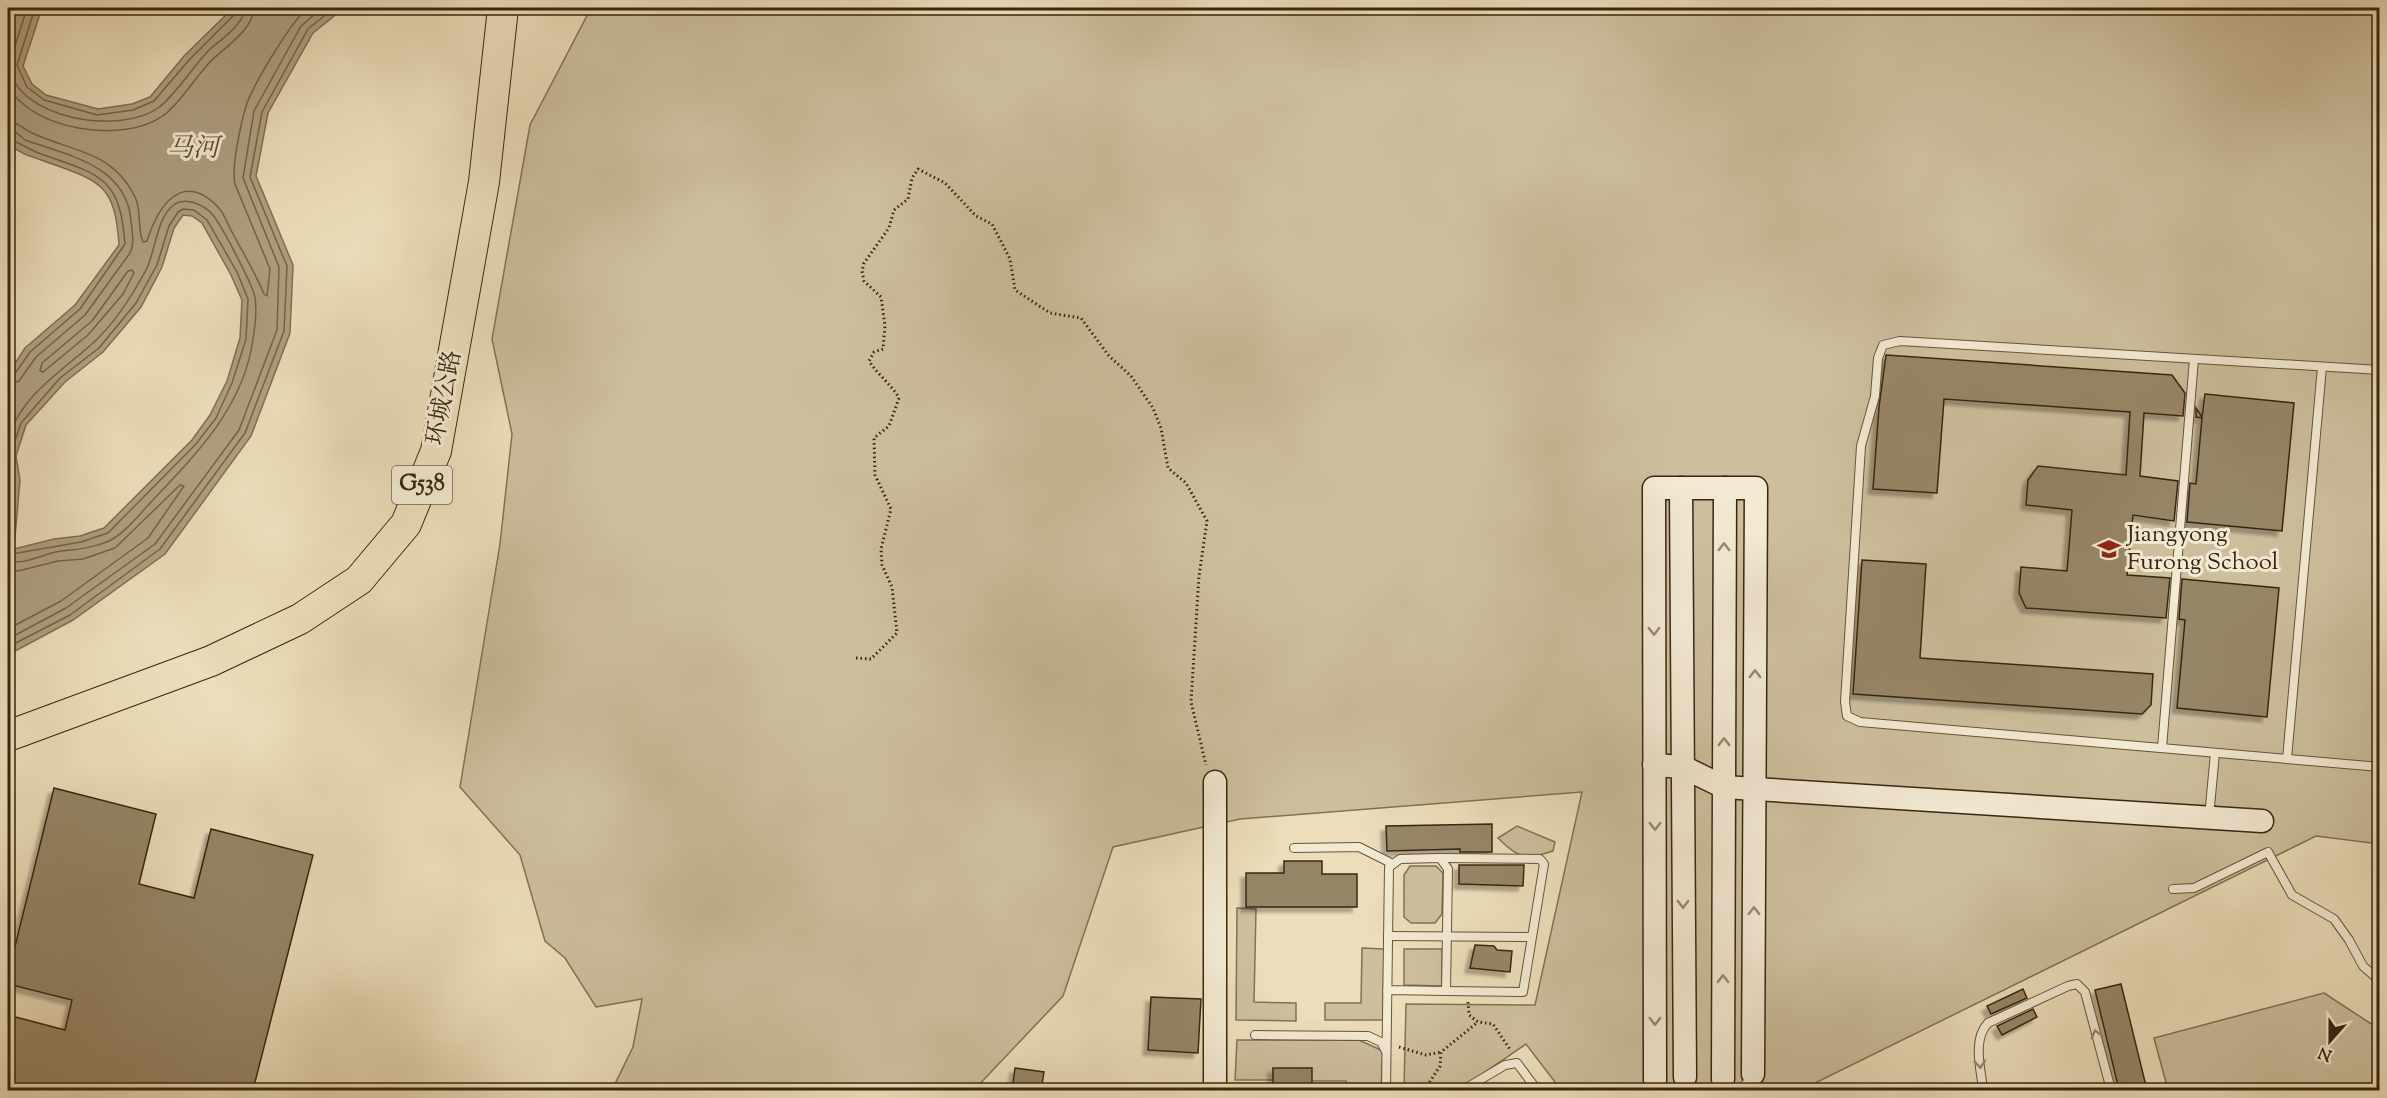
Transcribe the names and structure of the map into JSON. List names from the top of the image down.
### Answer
{
  "streets": {
    "highway": ["环城公路", "G538"]
  },
  "water": ["马河"],
  "places": {
    "school or university": ["Jiangyong Furong School"]
  },
  "north": "bottom"
}
